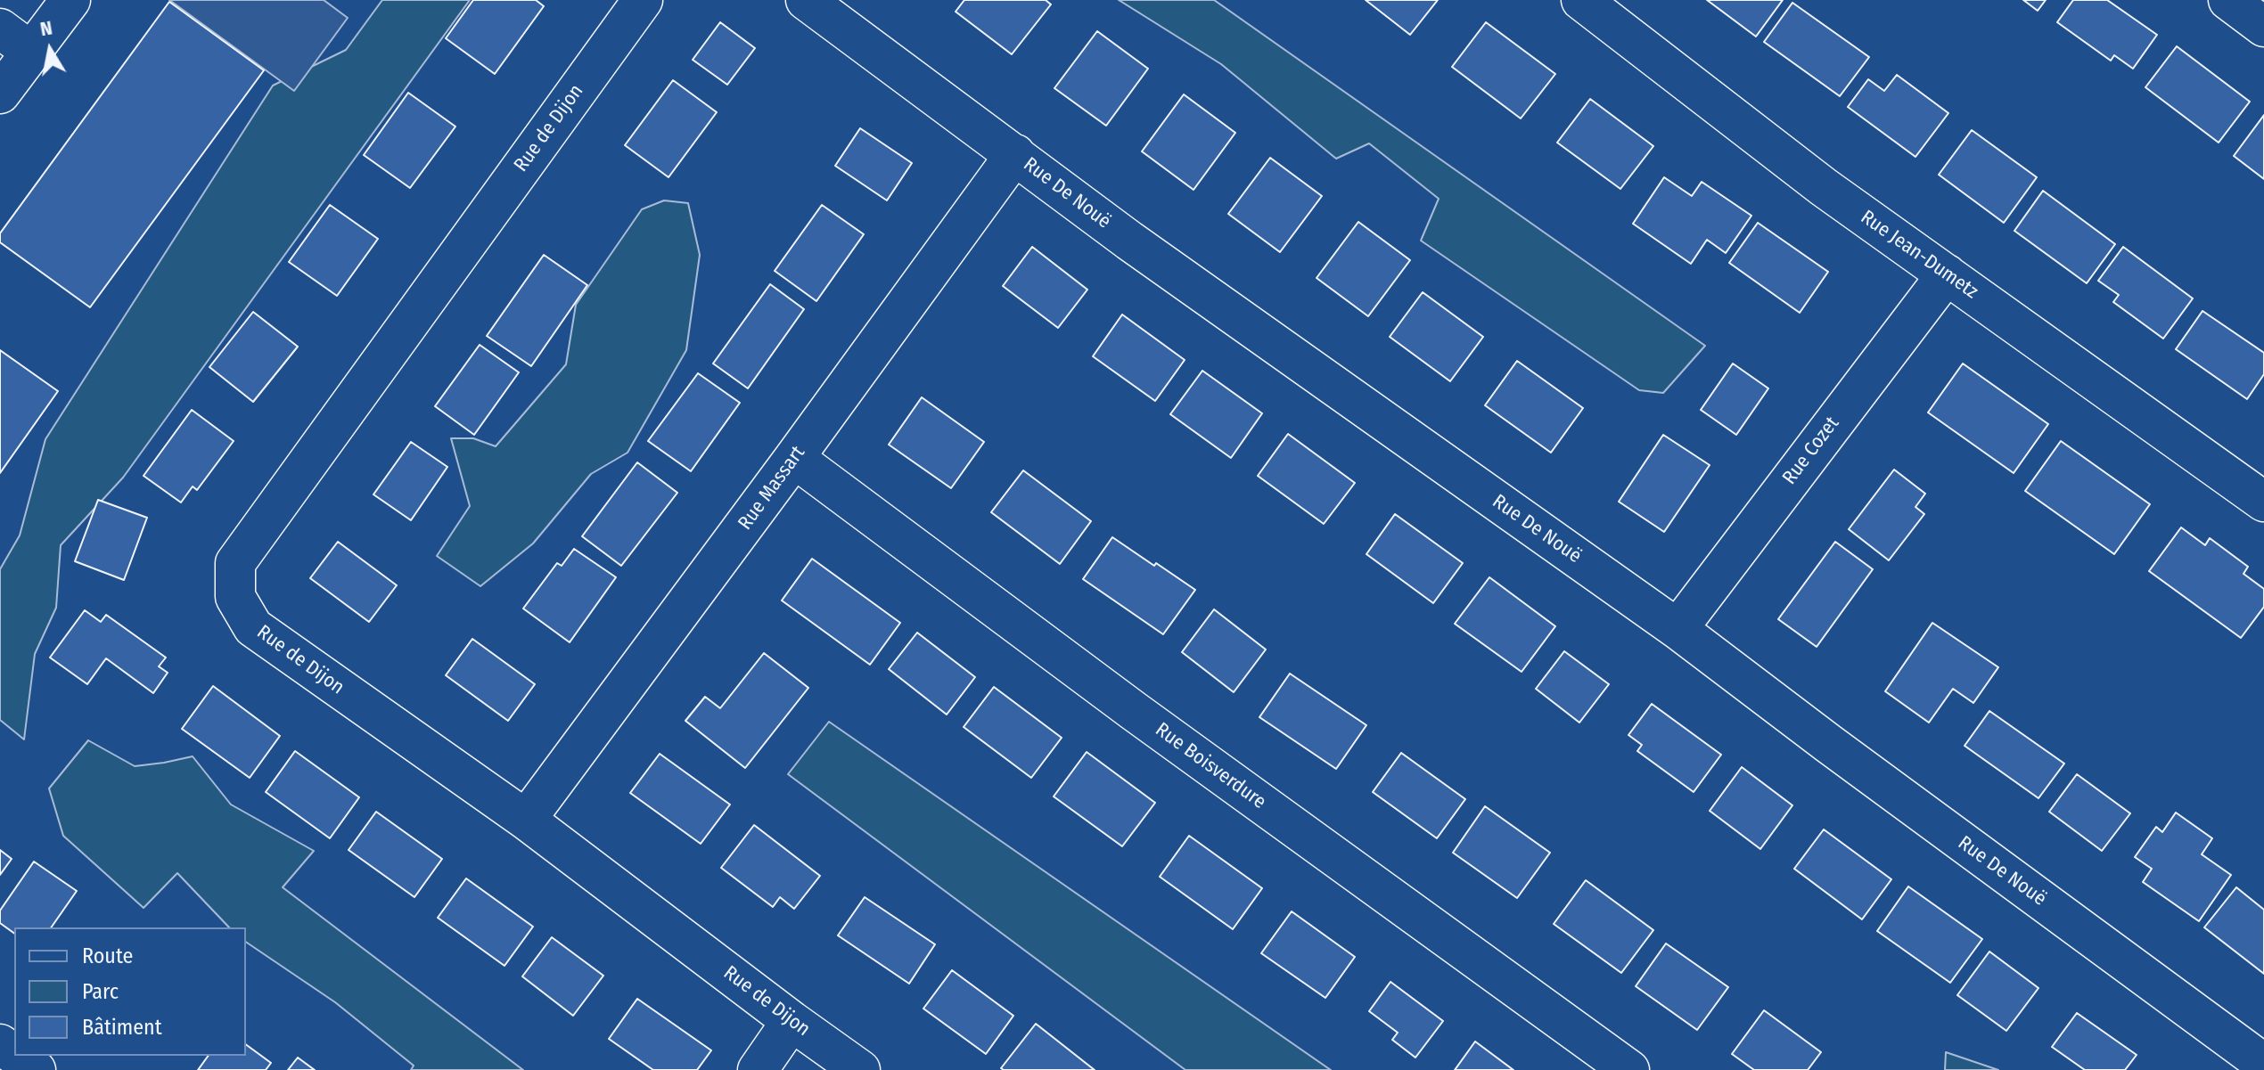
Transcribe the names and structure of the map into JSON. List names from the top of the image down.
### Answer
{
  "streets": {
    "street": [
      "Rue de Dijon",
      "Rue De Nouë",
      "Rue Jean-Dumetz",
      "Rue Cozet",
      "Rue Massart",
      "Rue Boisverdure"
    ]
  },
  "crossings": [
    ["Rue de Dijon", "Rue Massart"],
    ["Rue De Nouë", "Rue Cozet"],
    ["Rue De Nouë", "Rue Massart"],
    ["Rue Jean-Dumetz", "Rue Cozet"],
    ["Rue Massart", "Rue Boisverdure"]
  ],
  "legend": ["Route", "Parc", "Bâtiment"],
  "north": "top"
}
